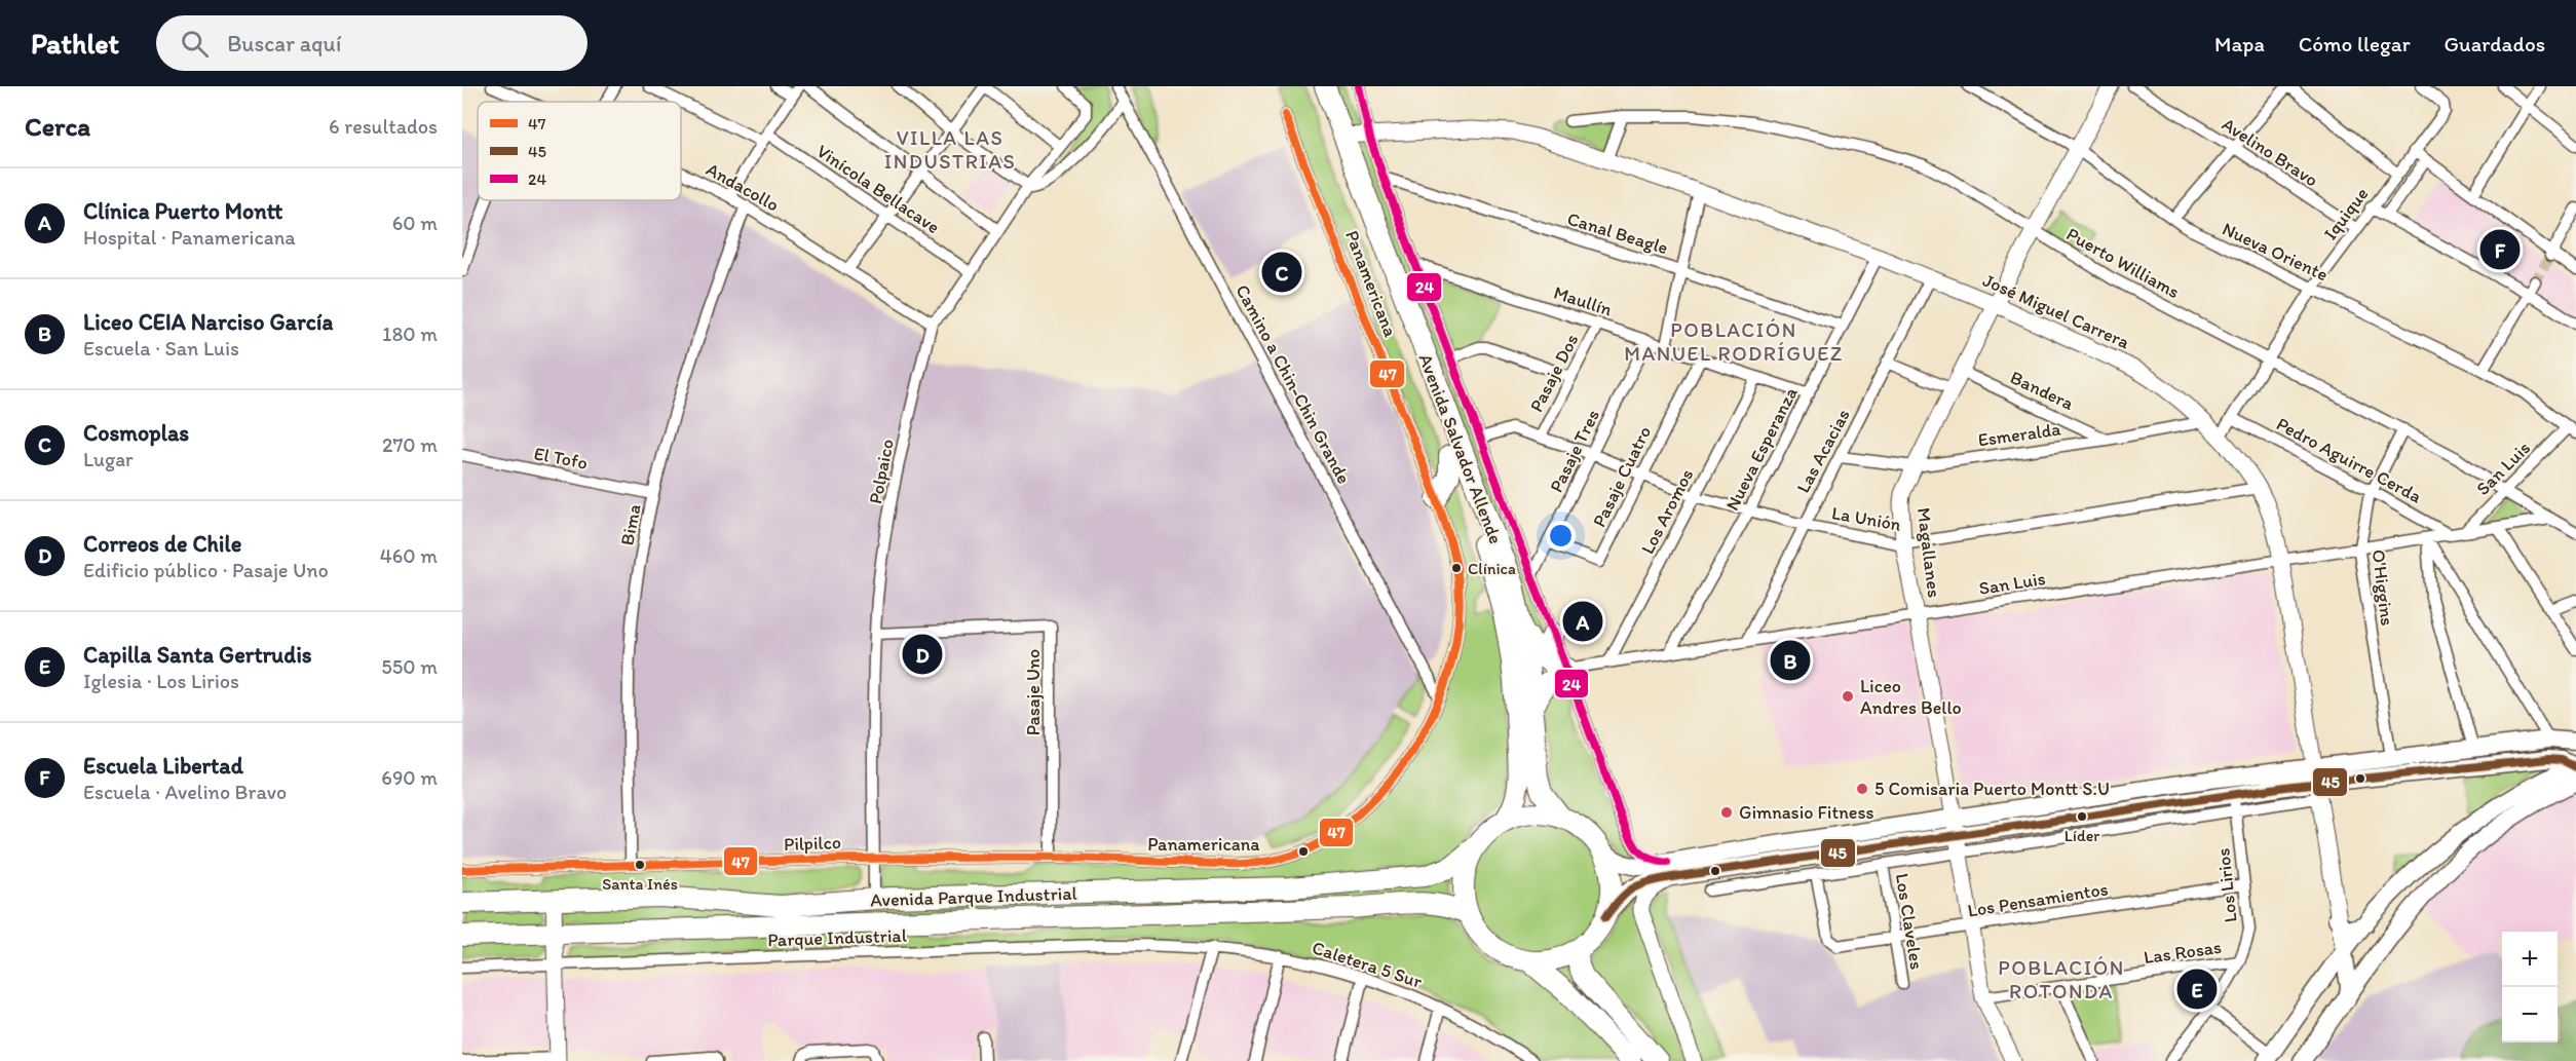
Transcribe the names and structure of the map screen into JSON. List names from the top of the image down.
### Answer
{
  "streets": {
    "highway": ["Avenida Salvador Allende", "Avenida Parque Industrial"],
    "street": [
      "Avelino Bravo",
      "Andacollo",
      "Vinícola Bellacave",
      "Iquique",
      "Canal Beagle",
      "Nueva Oriente",
      "Puerto Williams",
      "Panamericana",
      "Maullín",
      "José Miguel Carrera",
      "Pasaje Dos",
      "Camino a Chin-Chin Grande",
      "Bandera",
      "Esmeralda",
      "Nueva Esperanza",
      "Pasaje Tres",
      "Las Acacias",
      "El Tofo",
      "Pedro Aguirre Cerda",
      "San Luis",
      "Polpaico",
      "Pasaje Cuatro",
      "Los Aromos",
      "La Unión",
      "Bima",
      "Magallanes",
      "O'Higgins",
      "Pasaje Uno",
      "Pilpilco",
      "Los Lirios",
      "Los Pensamientos",
      "Los Claveles",
      "Parque Industrial",
      "Las Rosas",
      "Caletera 5 Sur"
    ]
  },
  "crossings": [
    ["Avelino Bravo", "Iquique"],
    ["Andacollo", "Polpaico"],
    ["Andacollo", "Bima"],
    ["Vinícola Bellacave", "Polpaico"],
    ["Iquique", "Nueva Oriente"],
    ["Iquique", "Puerto Williams"],
    ["Iquique", "José Miguel Carrera"],
    ["Iquique", "Pedro Aguirre Cerda"],
    ["Canal Beagle", "Nueva Esperanza"],
    ["Nueva Oriente", "San Luis"],
    ["Nueva Oriente", "Magallanes"],
    ["Puerto Williams", "San Luis"],
    ["Puerto Williams", "Magallanes"],
    ["Puerto Williams", "O'Higgins"],
    ["Panamericana", "Camino a Chin-Chin Grande"],
    ["Panamericana", "Pilpilco"],
    ["Maullín", "Pasaje Dos"],
    ["Maullín", "Nueva Esperanza"],
    ["Maullín", "Pasaje Tres"],
    ["Maullín", "Pasaje Cuatro"],
    ["Maullín", "Los Aromos"],
    ["José Miguel Carrera", "Esmeralda"],
    ["José Miguel Carrera", "Avenida Salvador Allende"],
    ["José Miguel Carrera", "Nueva Esperanza"],
    ["José Miguel Carrera", "Las Acacias"],
    ["José Miguel Carrera", "San Luis"],
    ["José Miguel Carrera", "La Unión"],
    ["José Miguel Carrera", "Magallanes"],
    ["Pasaje Dos", "La Unión"],
    ["Bandera", "Esmeralda"],
    ["Bandera", "Magallanes"],
    ["Esmeralda", "Las Acacias"],
    ["Esmeralda", "Magallanes"],
    ["Avenida Salvador Allende", "Avenida Parque Industrial"],
    ["Nueva Esperanza", "San Luis"],
    ["Nueva Esperanza", "La Unión"],
    ["Pasaje Tres", "Pasaje Cuatro"],
    ["Pasaje Tres", "La Unión"],
    ["Las Acacias", "San Luis"],
    ["Las Acacias", "La Unión"],
    ["El Tofo", "Bima"],
    ["Pedro Aguirre Cerda", "San Luis"],
    ["Pedro Aguirre Cerda", "O'Higgins"],
    ["San Luis", "Los Aromos"],
    ["San Luis", "Magallanes"],
    ["San Luis", "O'Higgins"],
    ["Polpaico", "Pasaje Uno"],
    ["Polpaico", "Pilpilco"],
    ["Polpaico", "Avenida Parque Industrial"],
    ["Pasaje Cuatro", "La Unión"],
    ["Los Aromos", "La Unión"],
    ["La Unión", "Magallanes"],
    ["Bima", "Pilpilco"],
    ["Magallanes", "Los Pensamientos"],
    ["Magallanes", "Las Rosas"],
    ["Pasaje Uno", "Pilpilco"],
    ["Los Lirios", "Los Pensamientos"],
    ["Los Lirios", "Las Rosas"],
    ["Los Pensamientos", "Los Claveles"],
    ["Parque Industrial", "Caletera 5 Sur"]
  ],
  "districts": ["VILLA LAS INDUSTRIAS", "POBLACIÓN MANUEL RODRÍGUEZ", "POBLACIÓN ROTONDA"],
  "places": [
    "Clínica",
    "Liceo Andres Bello",
    "5 Comisaria Puerto Montt S.U",
    "Gimnasio Fitness",
    "Líder",
    "Santa Inés"
  ],
  "lines": ["transit line 24", "transit line 47", "transit line 45"],
  "legend": ["47", "45", "24"],
  "page": {
    "header": "Pathlet",
    "search": "Buscar aquí",
    "nav": ["Mapa", "Cómo llegar", "Guardados"],
    "heading": ["Cerca", "6 resultados"],
    "list": [
      {
        "mark": "A",
        "name": "Clínica Puerto Montt",
        "note": "Hospital · Panamericana",
        "value": "60 m"
      },
      {
        "mark": "B",
        "name": "Liceo CEIA Narciso García",
        "note": "Escuela · San Luis",
        "value": "180 m"
      },
      {
        "mark": "C",
        "name": "Cosmoplas",
        "note": "Lugar",
        "value": "270 m"
      },
      {
        "mark": "D",
        "name": "Correos de Chile",
        "note": "Edificio público · Pasaje Uno",
        "value": "460 m"
      },
      {
        "mark": "E",
        "name": "Capilla Santa Gertrudis",
        "note": "Iglesia · Los Lirios",
        "value": "550 m"
      },
      {
        "mark": "F",
        "name": "Escuela Libertad",
        "note": "Escuela · Avelino Bravo",
        "value": "690 m"
      }
    ],
    "pins": [
      "F",
      "C",
      "A",
      "D",
      "B",
      "E"
    ],
    "map_buttons": ["+", "−"]
  }
}
